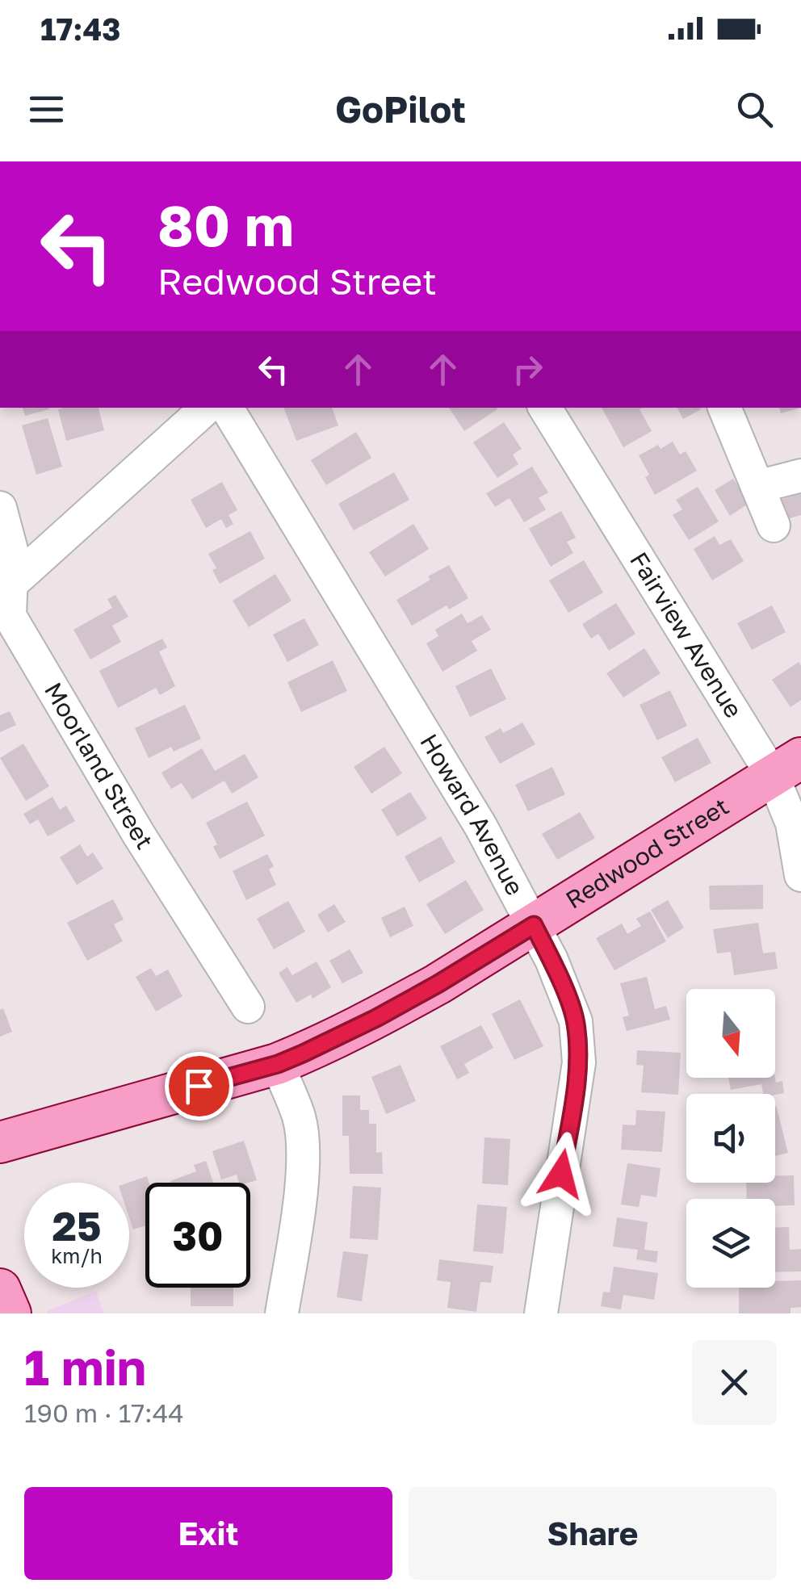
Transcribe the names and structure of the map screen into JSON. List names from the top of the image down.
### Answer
{
  "streets": {
    "main road": ["Redwood Street"],
    "street": ["Fairview Avenue", "Moorland Street", "Howard Avenue"]
  },
  "crossings": [
    ["Fairview Avenue", "Redwood Street"],
    ["Howard Avenue", "Redwood Street"]
  ],
  "north": "bottom",
  "page": {
    "status": "17:43",
    "header": "GoPilot",
    "turn": ["80 m", "Redwood Street"],
    "speed": "25 km/h",
    "limit": "30",
    "heading": ["1 min", "190 m · 17:44"],
    "buttons": ["Exit", "Share"]
  }
}
